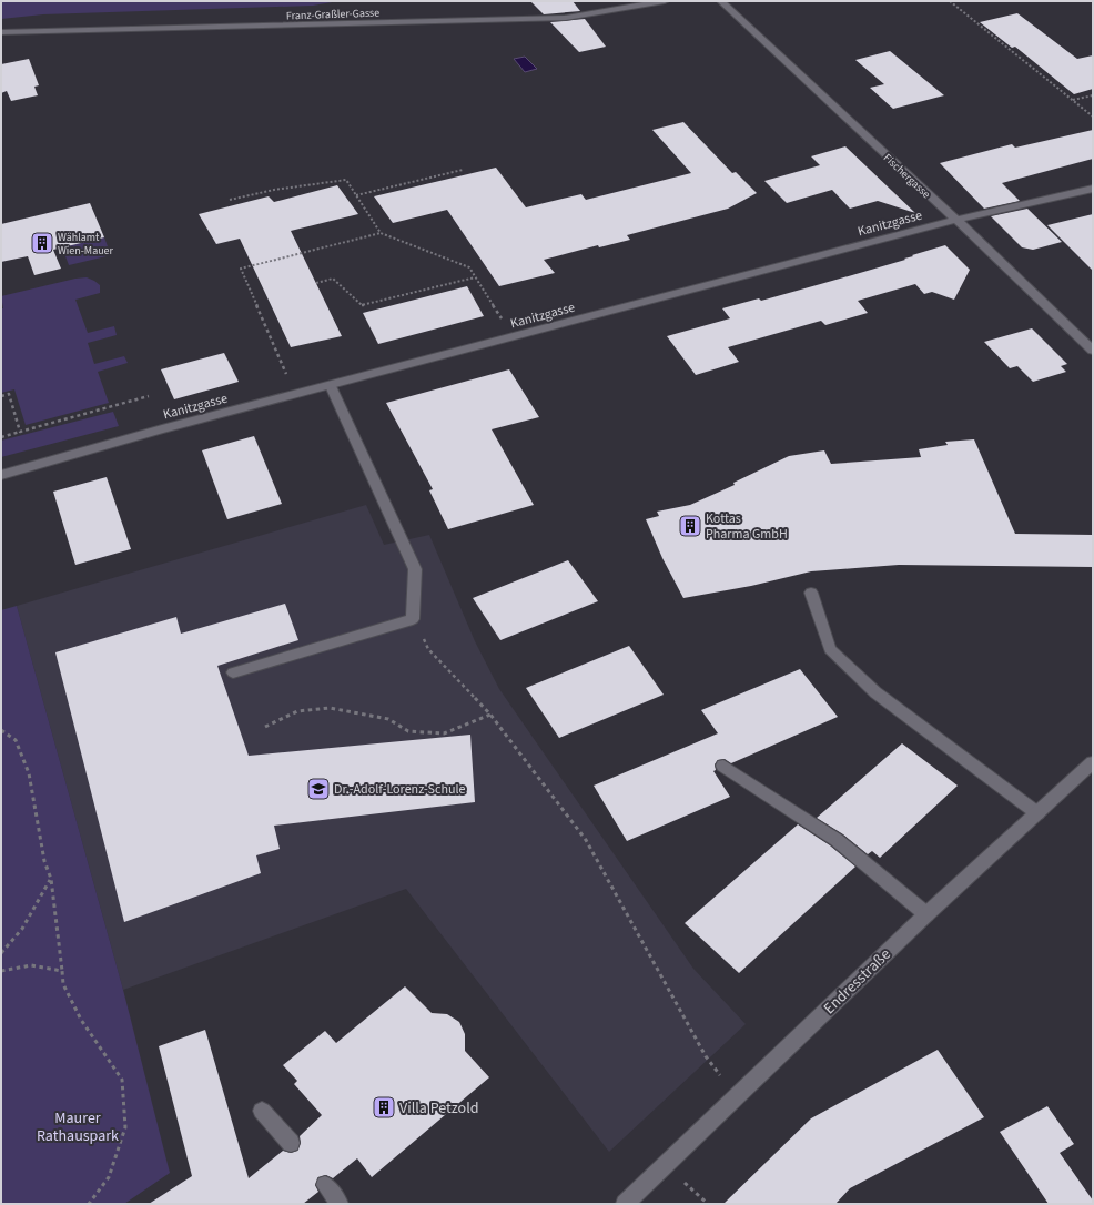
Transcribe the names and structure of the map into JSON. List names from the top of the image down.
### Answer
{
  "streets": {
    "street": [
      "Franz-Graßler-Gasse",
      "Fischergasse",
      "Kanitzgasse",
      "Endresstraße"
    ]
  },
  "crossings": [
    ["Fischergasse", "Kanitzgasse"]
  ],
  "parks": ["Maurer Rathauspark"],
  "places": {
    "building": ["Wählamt Wien-Mauer", "Kottas Pharma GmbH", "Villa Petzold"],
    "school or university": ["Dr.-Adolf-Lorenz-Schule"]
  }
}
